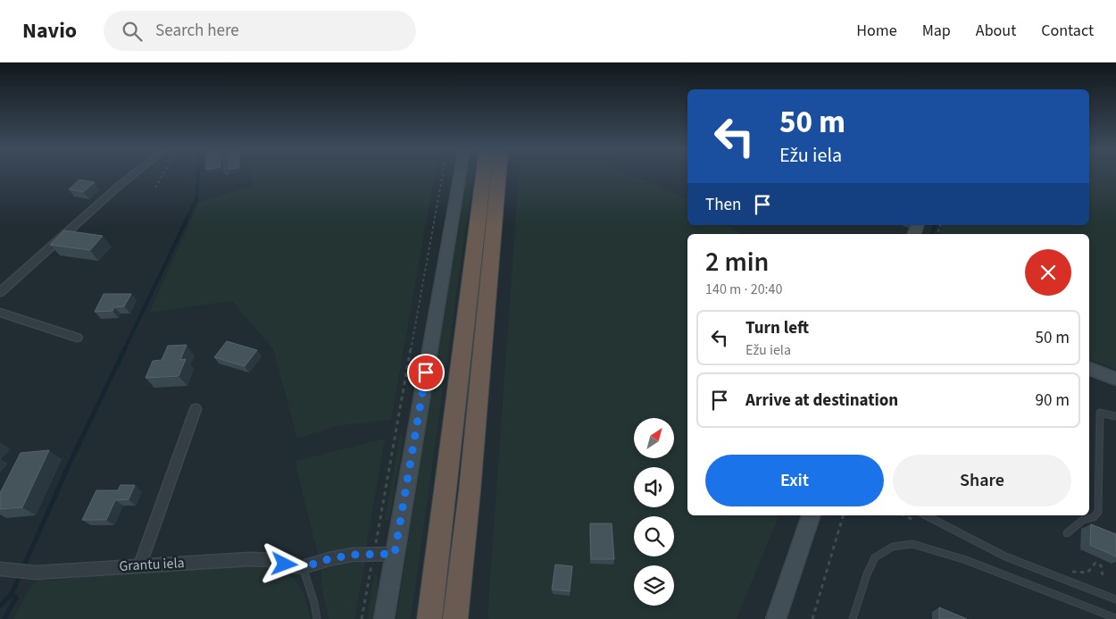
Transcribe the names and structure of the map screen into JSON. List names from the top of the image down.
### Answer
{
  "streets": {
    "street": ["Grantu iela"]
  },
  "north": "top right",
  "page": {
    "header": "Navio",
    "search": "Search here",
    "nav": [
      "Home",
      "Map",
      "About",
      "Contact"
    ],
    "turn": ["50 m", "Ežu iela"],
    "then": "Then",
    "heading": ["2 min", "140 m · 20:40"],
    "list": [
      {
        "name": "Turn left",
        "note": "Ežu iela",
        "value": "50 m"
      },
      {
        "name": "Arrive at destination",
        "value": "90 m"
      }
    ],
    "buttons": ["Exit", "Share"]
  }
}
